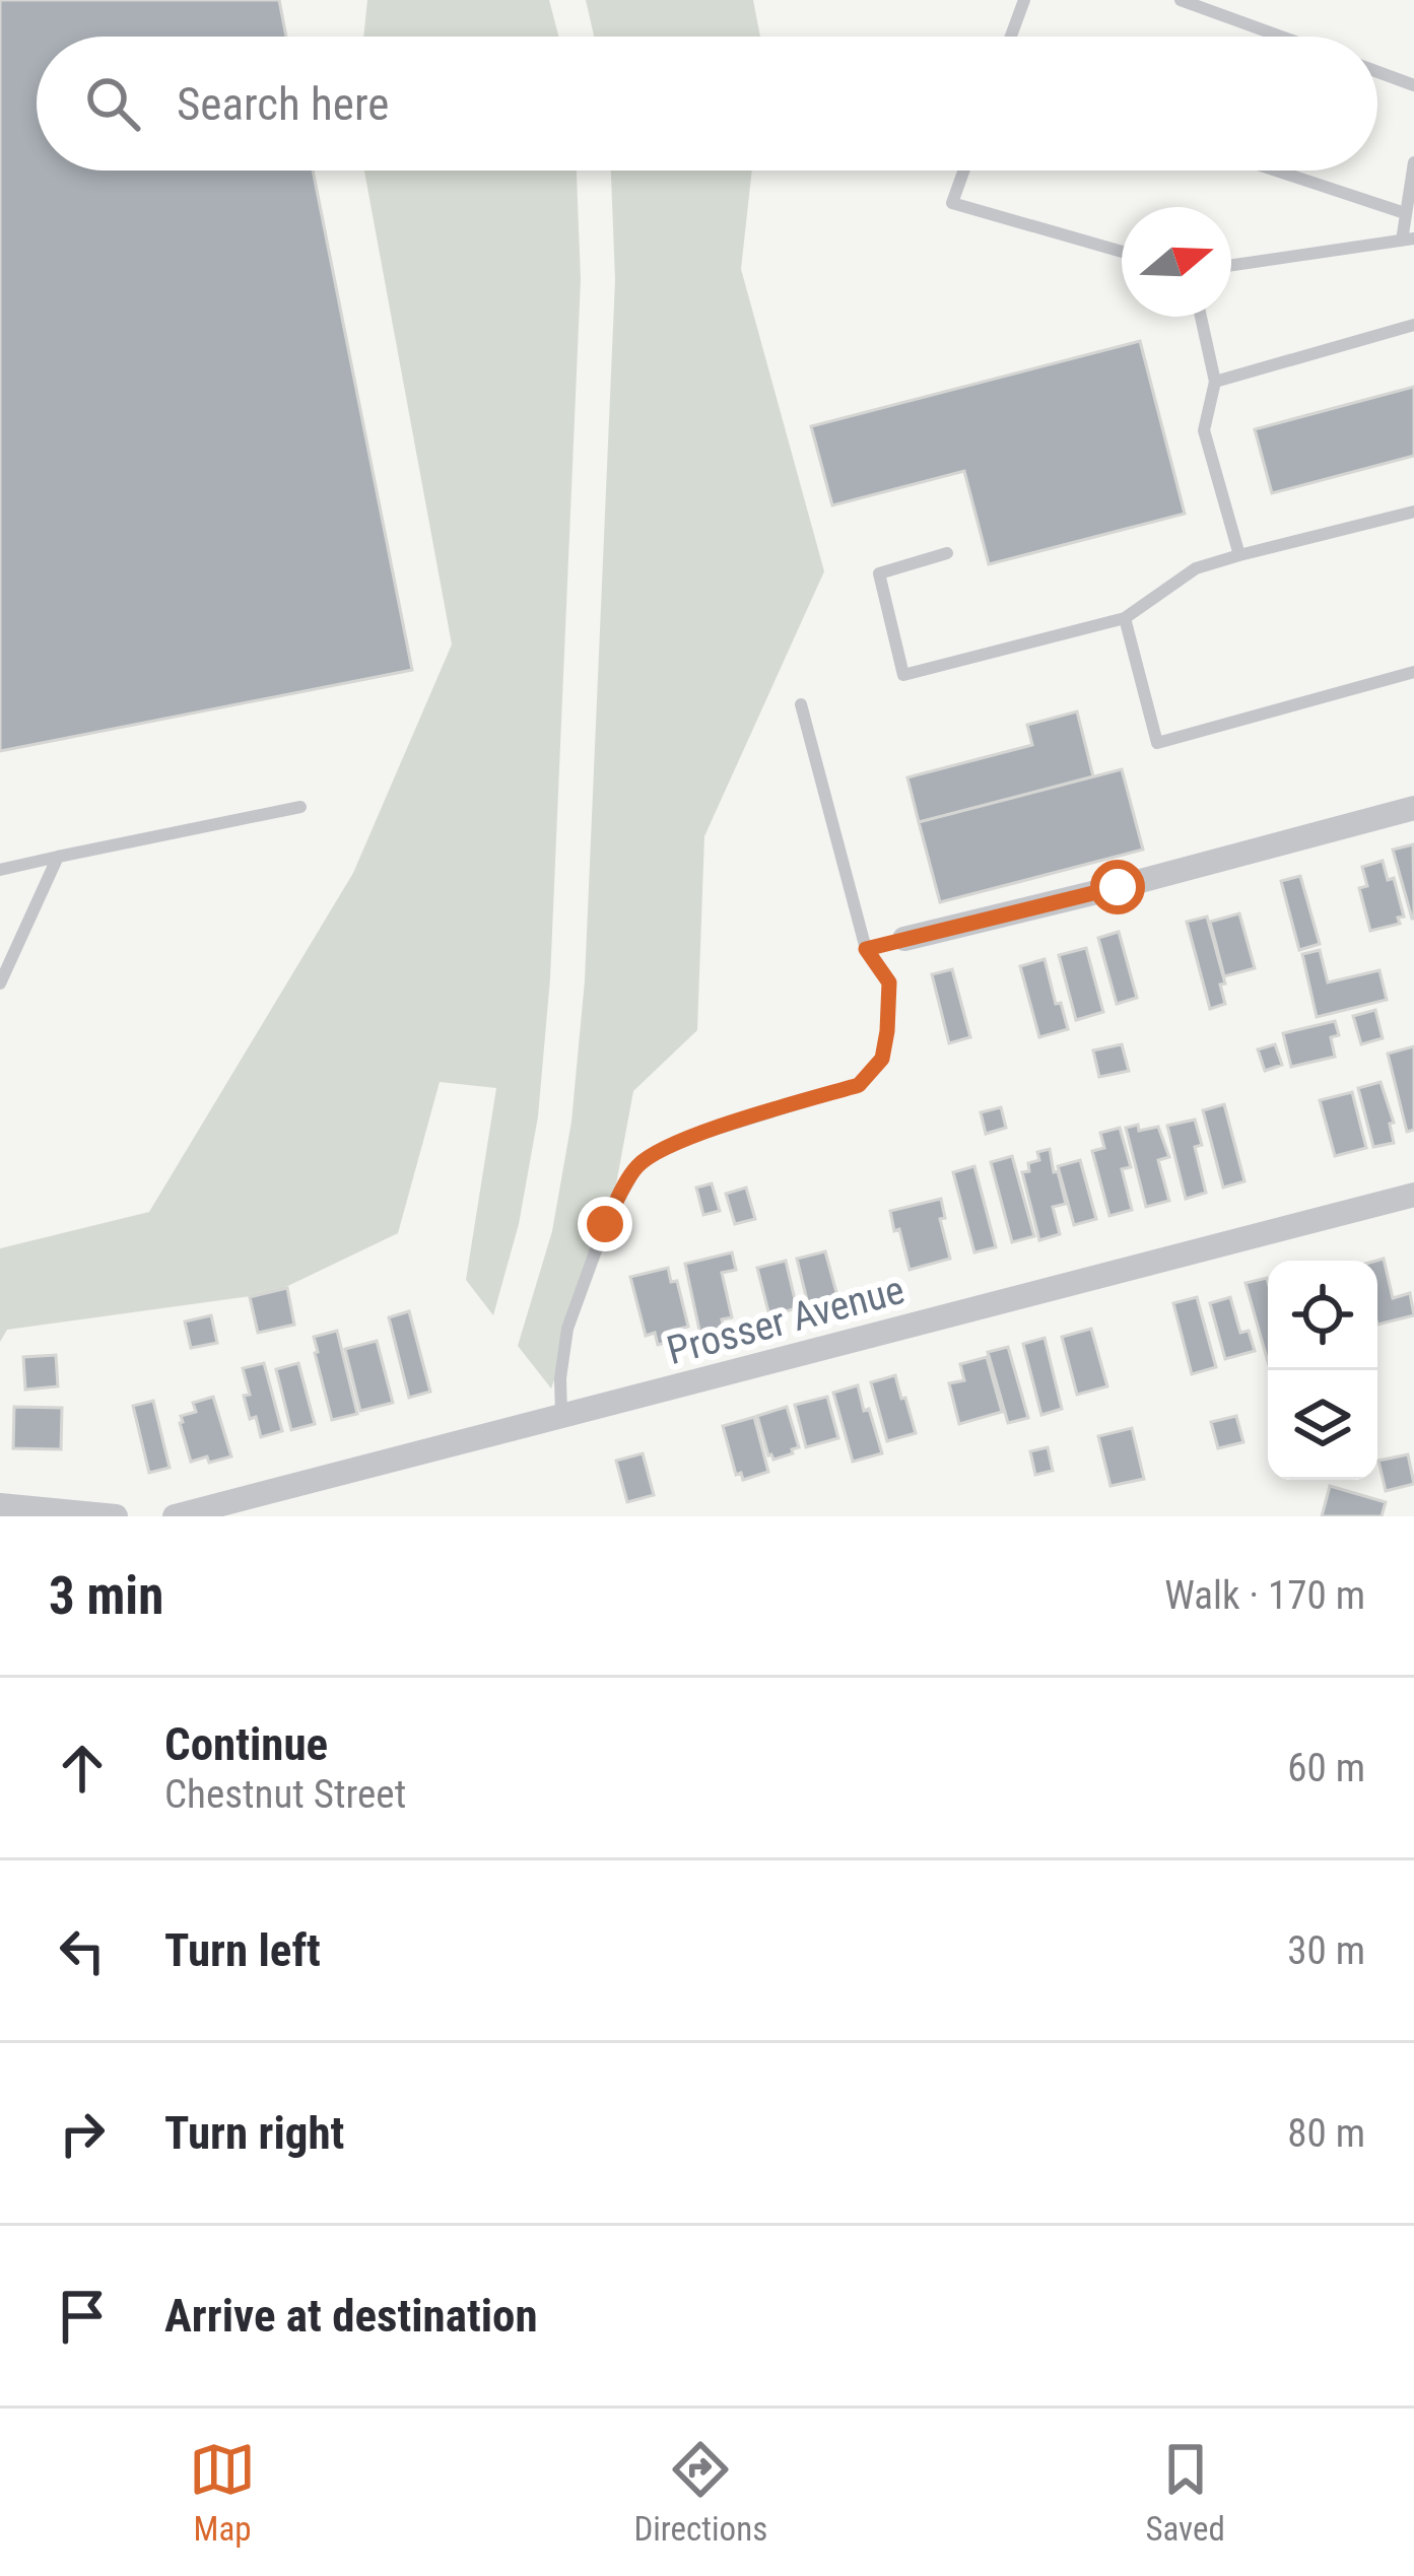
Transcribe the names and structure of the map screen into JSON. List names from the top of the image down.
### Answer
{
  "streets": {
    "street": ["Prosser Avenue"]
  },
  "north": "right",
  "page": {
    "search": "Search here",
    "heading": ["3 min", "Walk · 170 m"],
    "list": [
      ["Continue", "Chestnut Street", "60 m"],
      ["Turn left", "30 m"],
      ["Turn right", "80 m"],
      "Arrive at destination"
    ],
    "nav": ["Map", "Directions", "Saved"]
  }
}
